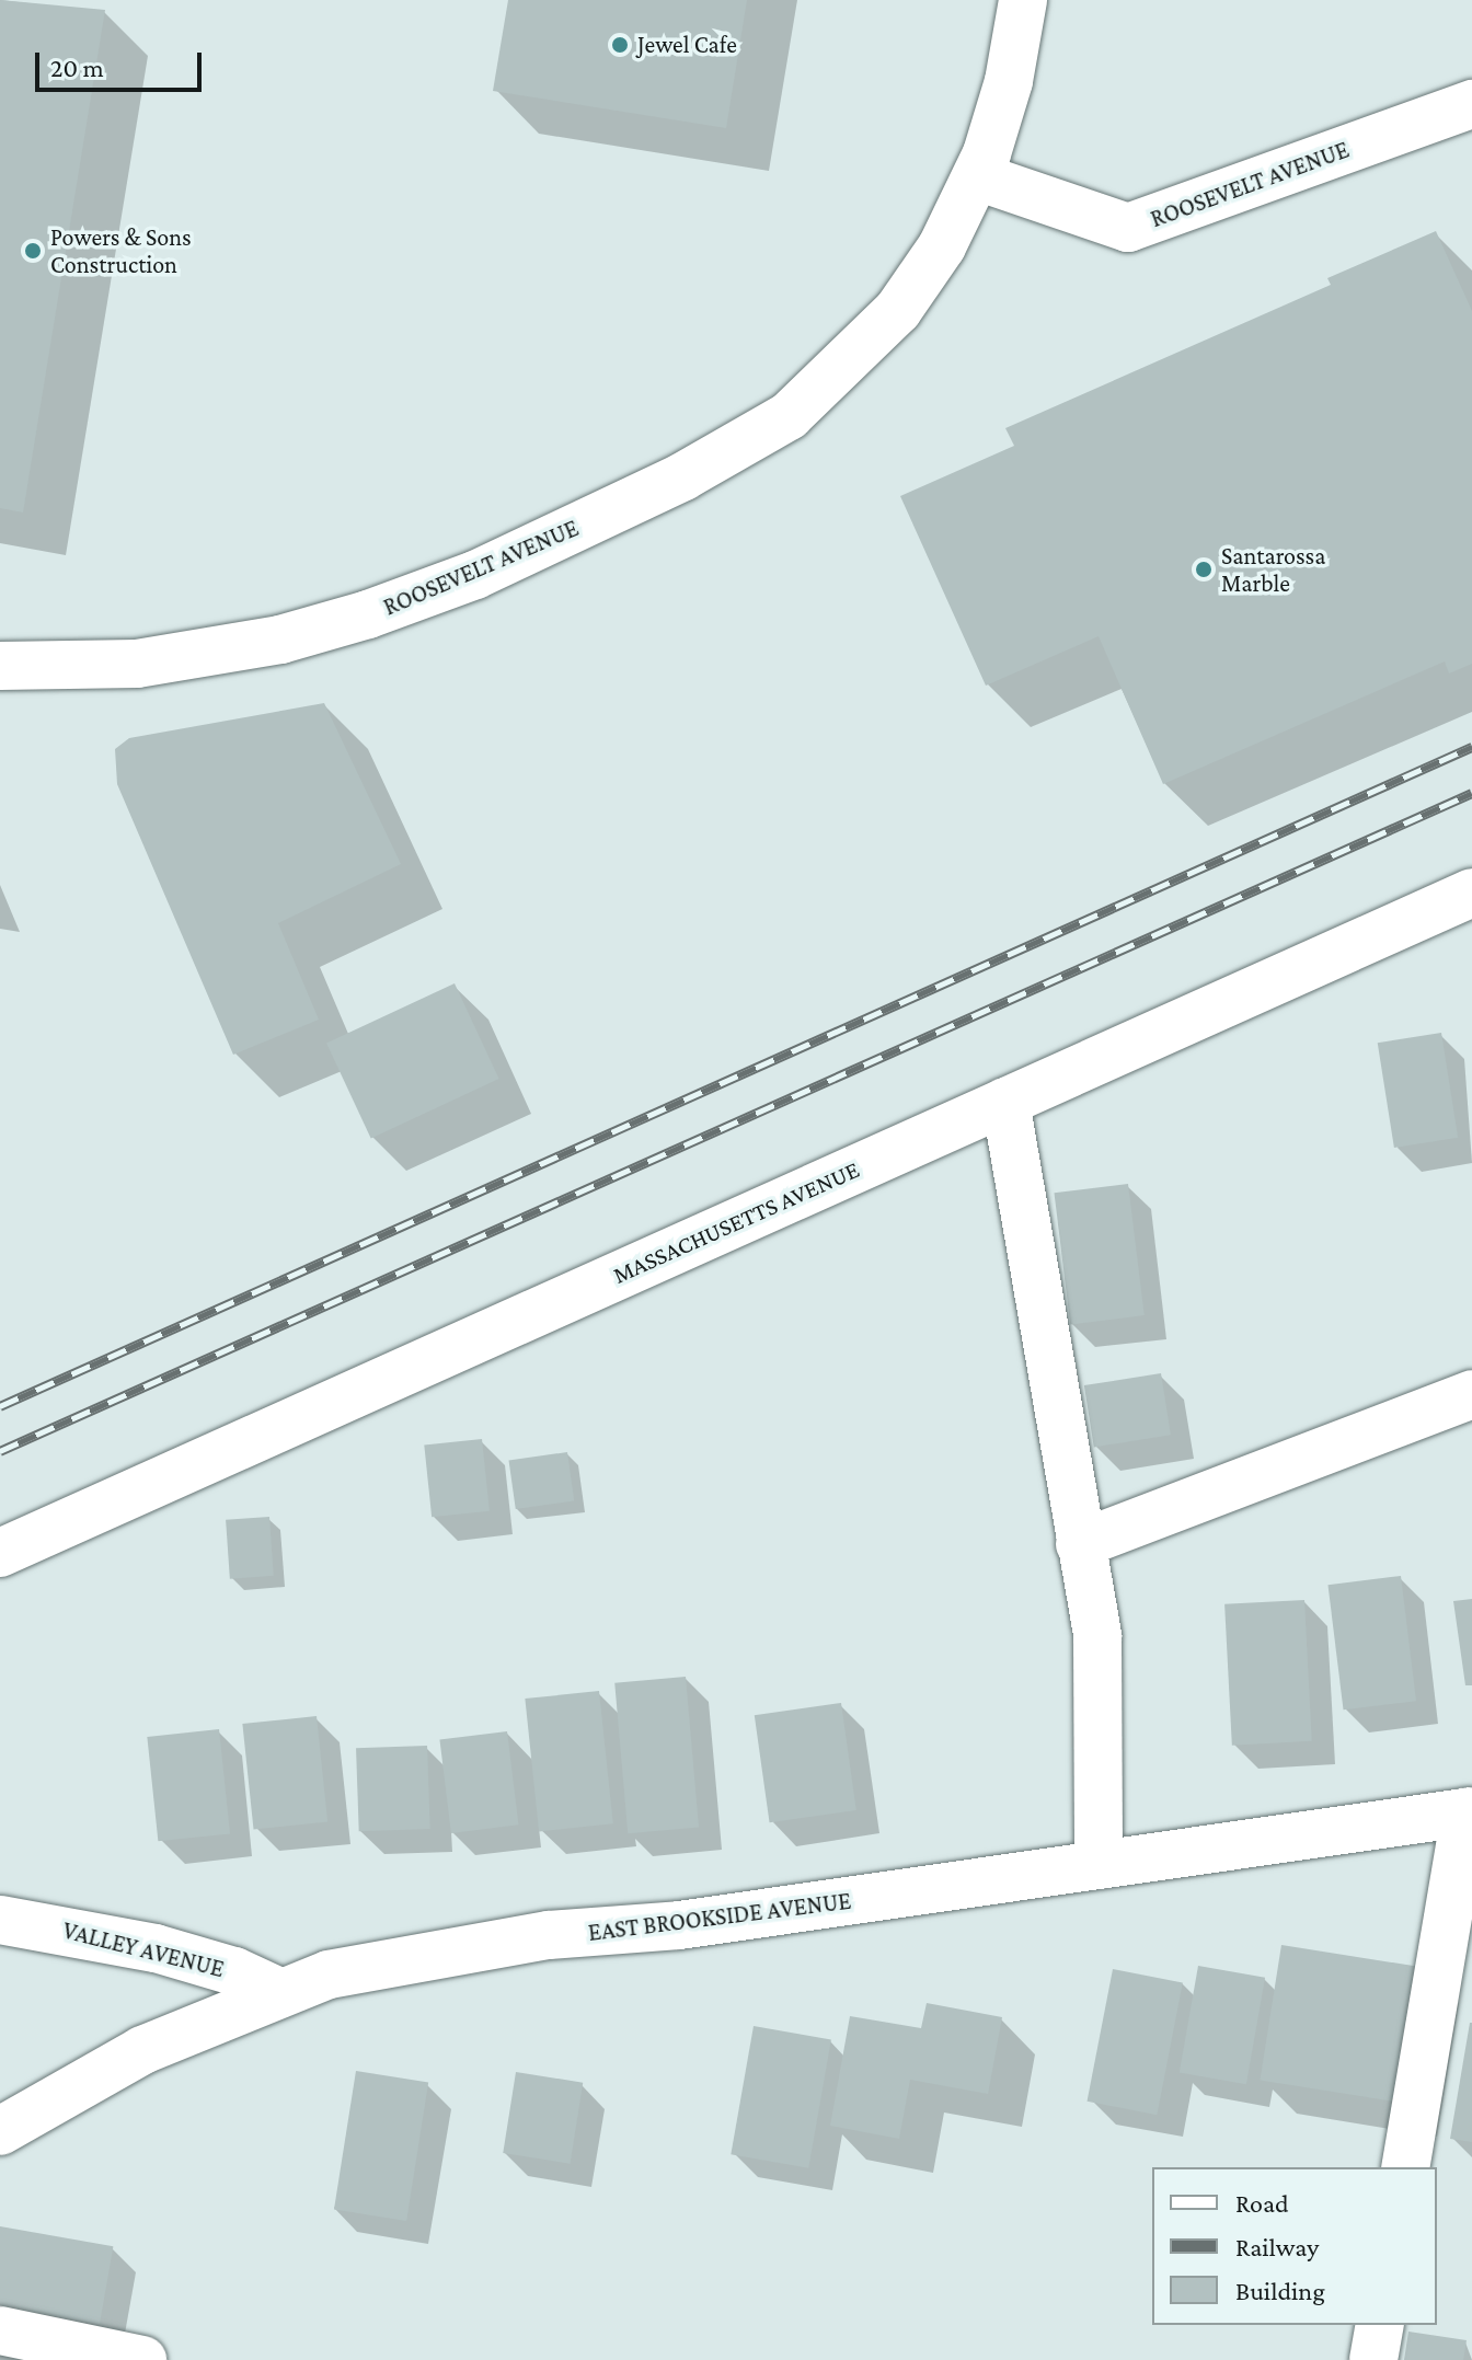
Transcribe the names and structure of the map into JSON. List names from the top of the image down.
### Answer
{
  "streets": {
    "street": [
      "ROOSEVELT AVENUE",
      "MASSACHUSETTS AVENUE",
      "EAST BROOKSIDE AVENUE",
      "VALLEY AVENUE"
    ]
  },
  "crossings": [
    ["EAST BROOKSIDE AVENUE", "VALLEY AVENUE"]
  ],
  "places": ["Jewel Cafe", "Powers & Sons Construction", "Santarossa Marble"],
  "legend": ["Road", "Railway", "Building"],
  "scale_bar": "20 m"
}
